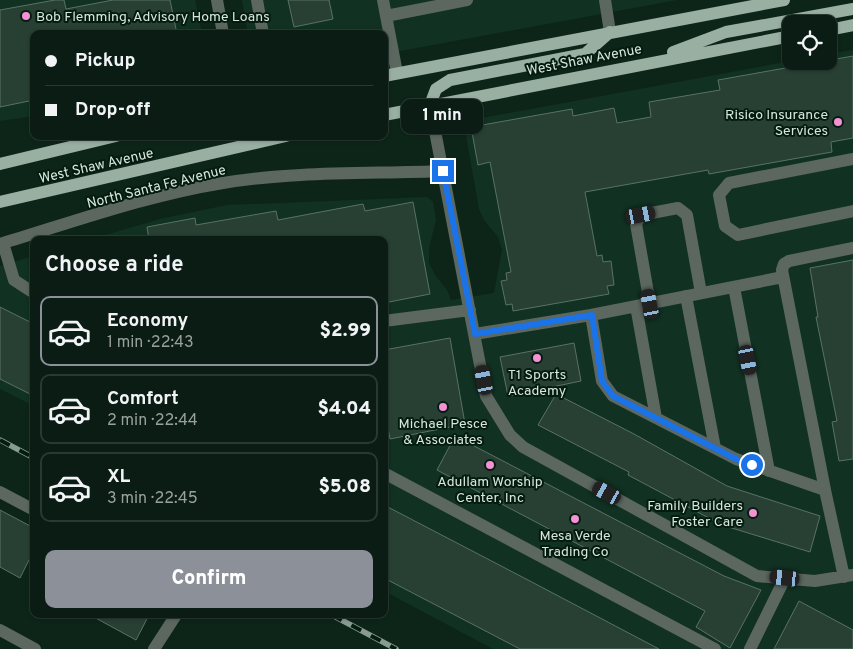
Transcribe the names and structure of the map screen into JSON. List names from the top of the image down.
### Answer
{
  "streets": {
    "main road": ["West Shaw Avenue"],
    "street": ["North Santa Fe Avenue"]
  },
  "places": [
    "Bob Flemming, Advisory Home Loans",
    "Risico Insurance Services",
    "T1 Sports Academy",
    "Michael Pesce & Associates",
    "Adullam Worship Center, Inc",
    "Family Builders Foster Care",
    "Mesa Verde Trading Co"
  ],
  "page": {
    "banner": ["Pickup", "Drop-off"],
    "bubble": "1 min",
    "heading": "Choose a ride",
    "list": [
      {
        "name": "Economy",
        "note": "1 min · 22:43",
        "value": "$2.99"
      },
      {
        "name": "Comfort",
        "note": "2 min · 22:44",
        "value": "$4.04"
      },
      {
        "name": "XL",
        "note": "3 min · 22:45",
        "value": "$5.08"
      }
    ],
    "buttons": "Confirm"
  }
}
